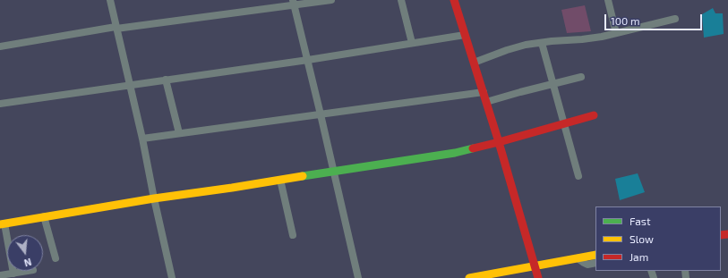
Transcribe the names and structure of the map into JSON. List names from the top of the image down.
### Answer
{
  "legend": ["Fast", "Slow", "Jam"],
  "scale_bar": "100 m",
  "north": "bottom"
}
